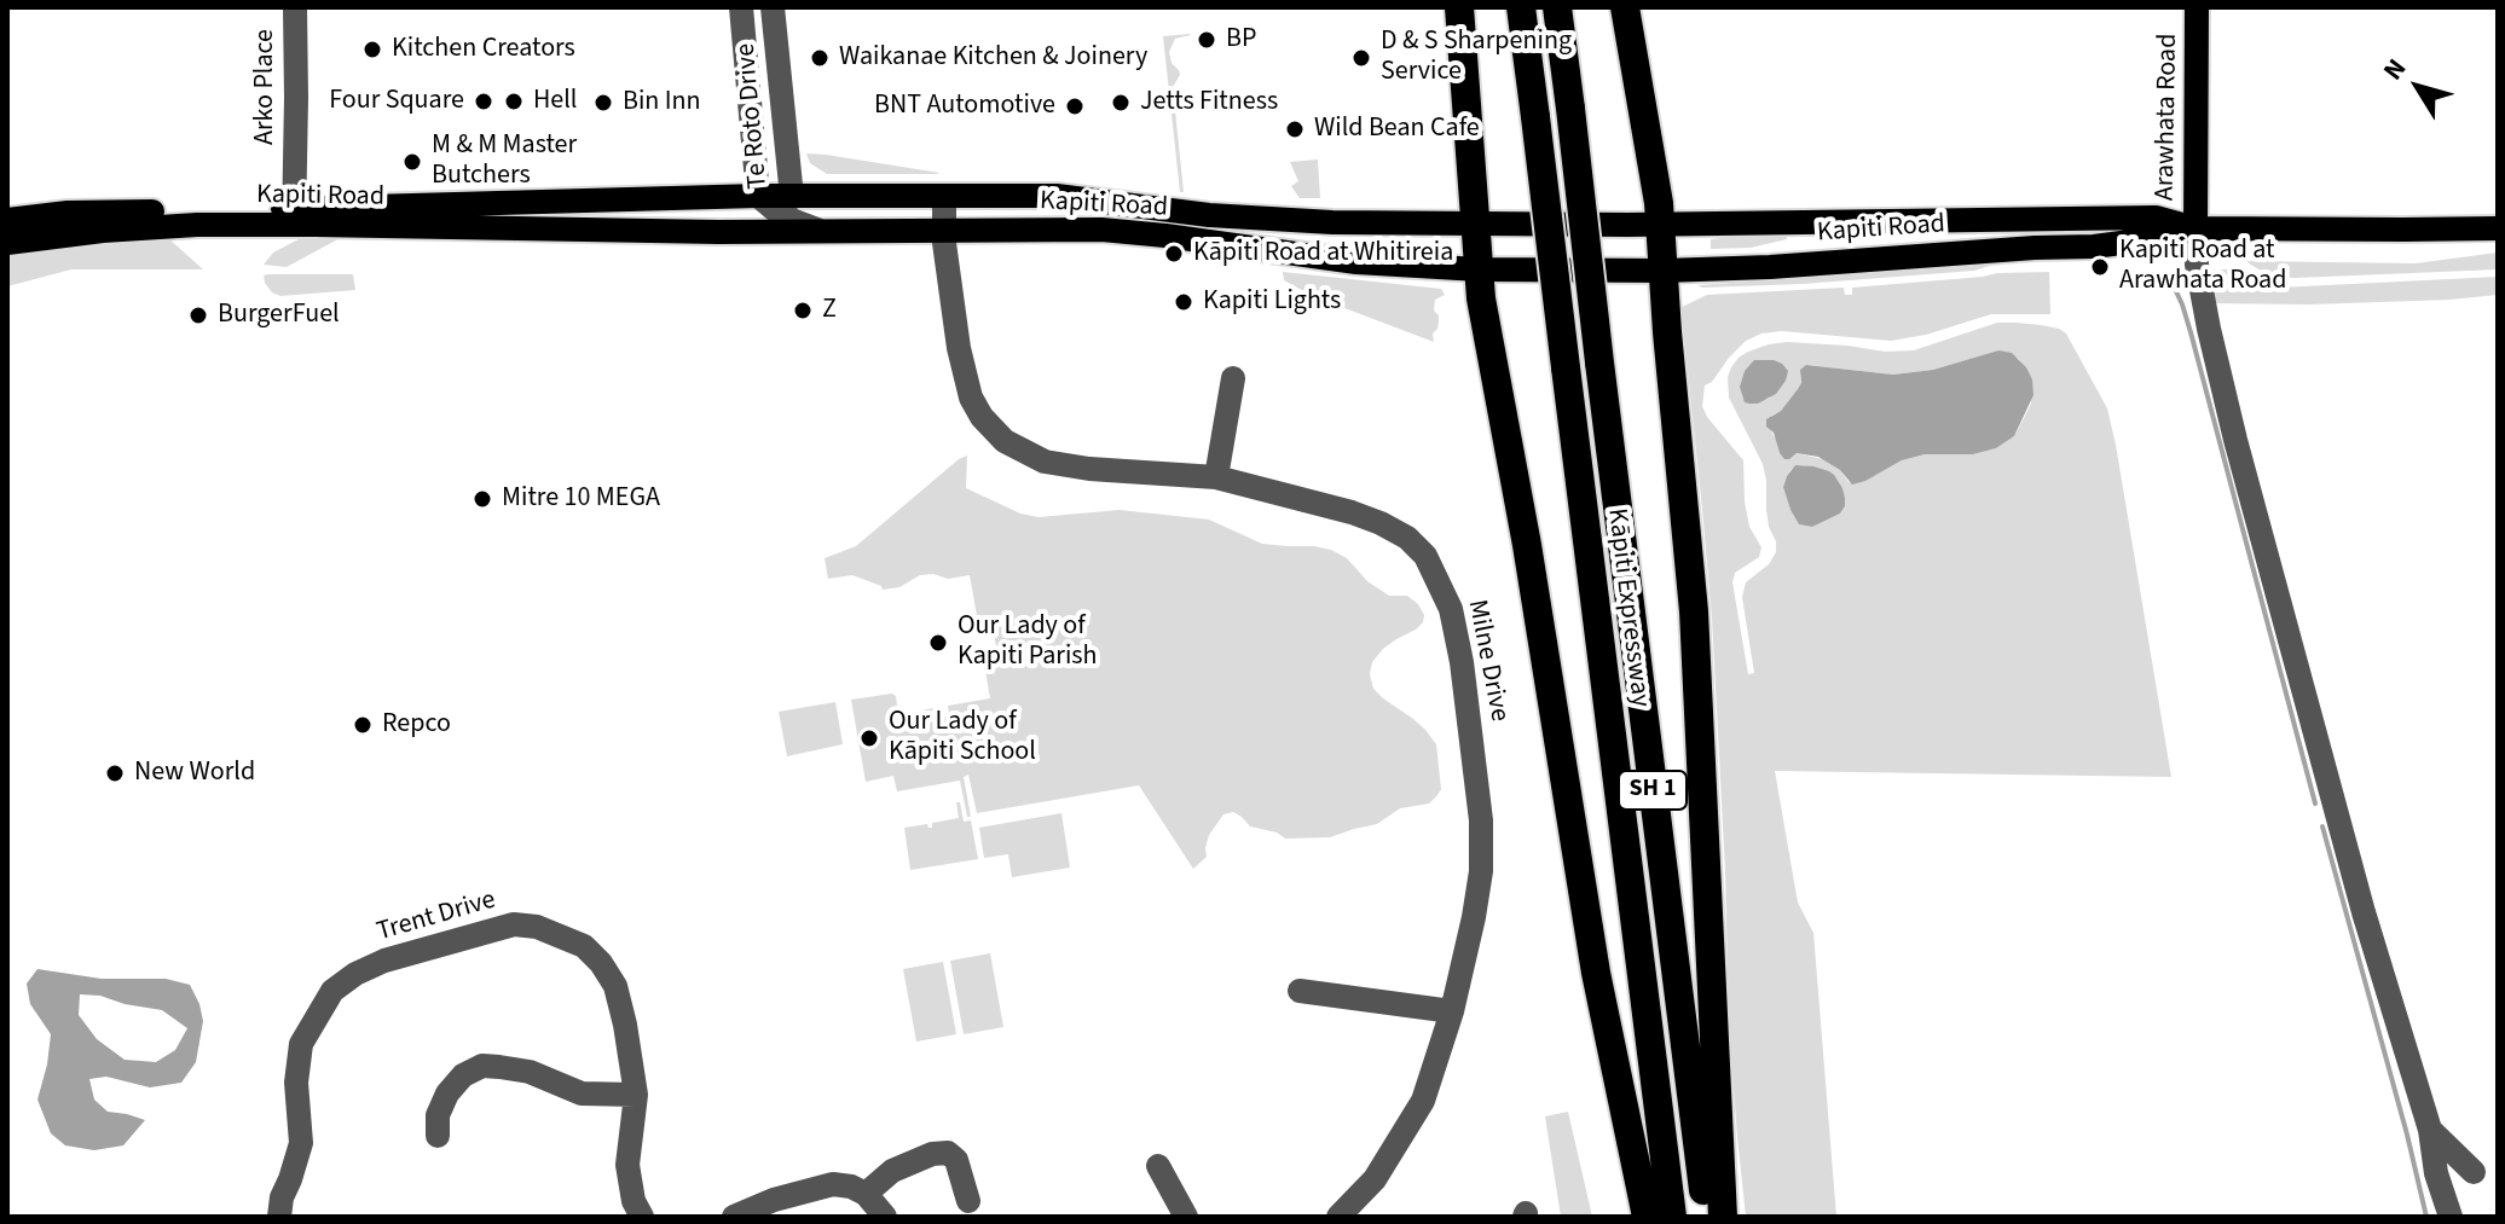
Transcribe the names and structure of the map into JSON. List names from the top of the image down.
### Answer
{
  "streets": {
    "highway": ["Kāpiti Expressway", "SH 1"],
    "main road": ["Arawhata Road", "Kapiti Road"],
    "street": [
      "Arko Place",
      "Te Roto Drive",
      "Milne Drive",
      "Trent Drive"
    ]
  },
  "crossings": [
    ["Arko Place", "Kapiti Road"],
    ["Te Roto Drive", "Kapiti Road"],
    ["Arawhata Road", "Kapiti Road"],
    ["Kapiti Road", "Milne Drive"]
  ],
  "places": [
    "BP",
    "Kitchen Creators",
    "Waikanae Kitchen & Joinery",
    "D & S Sharpening Service",
    "Four Square",
    "Hell",
    "Bin Inn",
    "Jetts Fitness",
    "BNT Automotive",
    "Wild Bean Cafe",
    "M & M Master Butchers",
    "Kāpiti Road at Whitireia",
    "Kapiti Road at Arawhata Road",
    "Kapiti Lights",
    "Z",
    "BurgerFuel",
    "Mitre 10 MEGA",
    "Our Lady of Kapiti Parish",
    "Repco",
    "Our Lady of Kāpiti School",
    "New World"
  ],
  "north": "top left"
}
